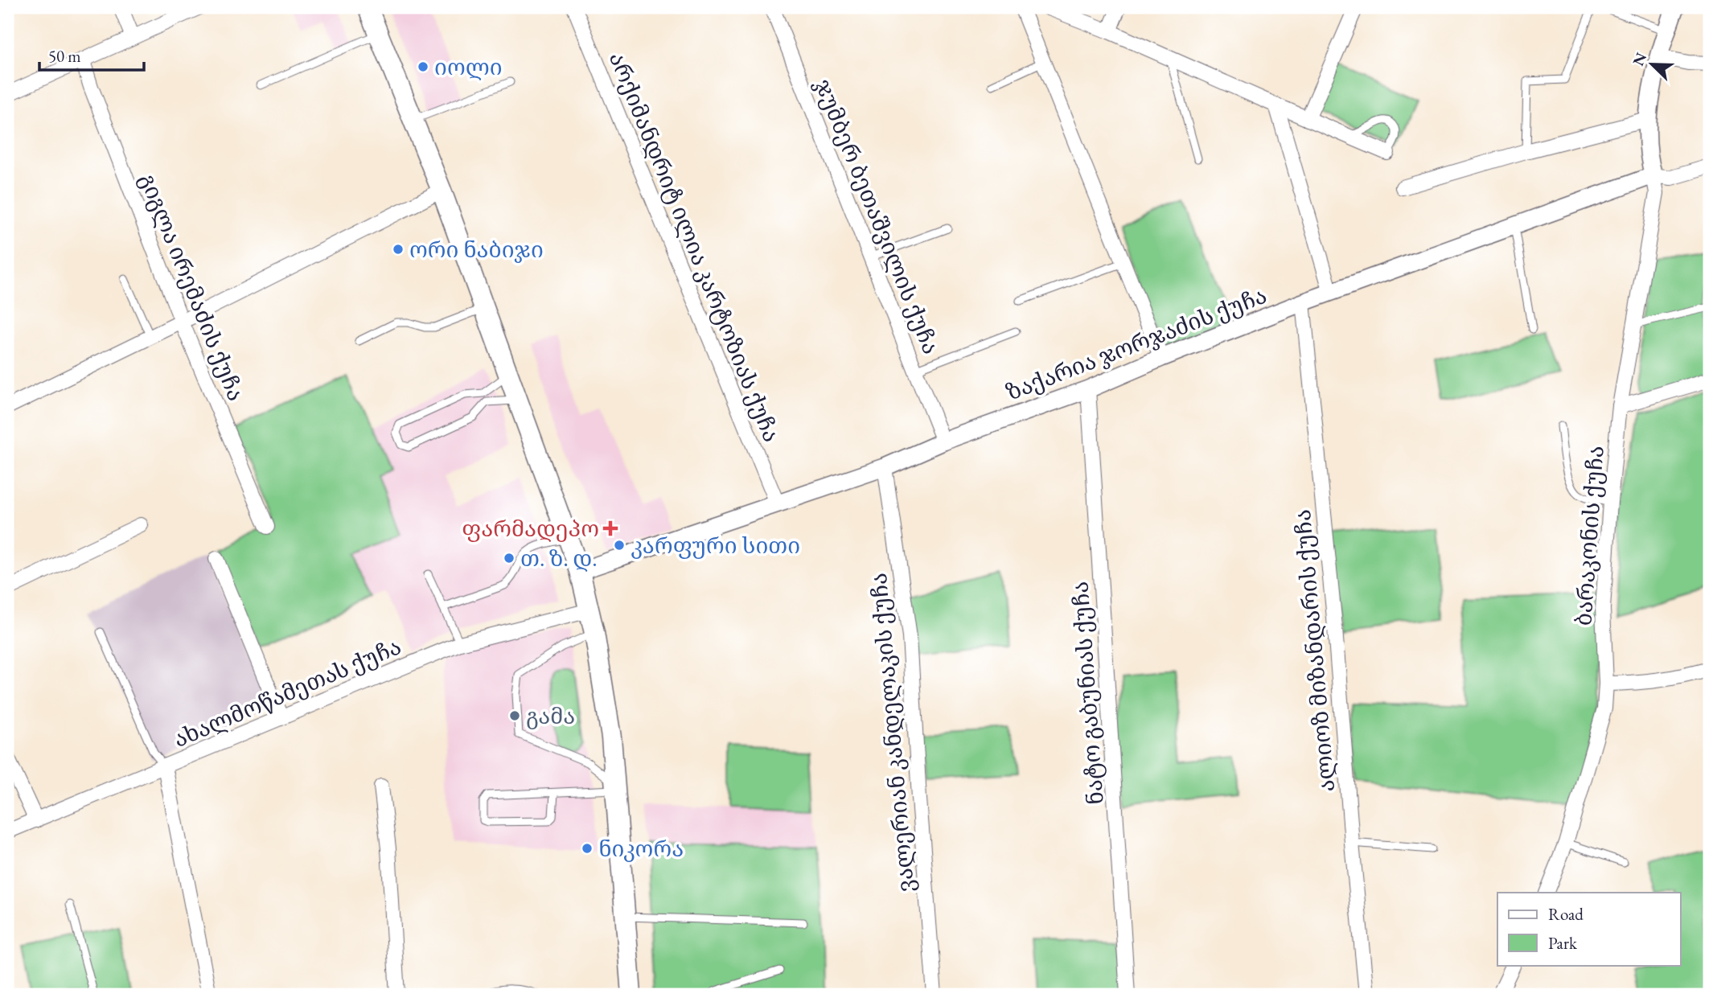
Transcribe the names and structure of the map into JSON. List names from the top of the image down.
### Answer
{
  "streets": {
    "street": [
      "ჯუმბერ ბეთაშვილის ქუჩა",
      "არქიმანდრიტ ილია კარტოზიას ქუჩა",
      "გიგლა ირემაძის ქუჩა",
      "ზაქარია ჯორჯაძის ქუჩა",
      "ბარაკონის ქუჩა",
      "ალიოზ მიზანდარის ქუჩა",
      "ახალმოწამეთას ქუჩა",
      "ნატო გაბუნიას ქუჩა",
      "ვალერიან კანდელაკის ქუჩა"
    ]
  },
  "crossings": [
    ["ჯუმბერ ბეთაშვილის ქუჩა", "ზაქარია ჯორჯაძის ქუჩა"],
    ["არქიმანდრიტ ილია კარტოზიას ქუჩა", "ზაქარია ჯორჯაძის ქუჩა"],
    ["ზაქარია ჯორჯაძის ქუჩა", "ბარაკონის ქუჩა"],
    ["ზაქარია ჯორჯაძის ქუჩა", "ალიოზ მიზანდარის ქუჩა"],
    ["ზაქარია ჯორჯაძის ქუჩა", "ნატო გაბუნიას ქუჩა"],
    ["ზაქარია ჯორჯაძის ქუჩა", "ვალერიან კანდელაკის ქუჩა"]
  ],
  "places": {
    "other": [
      "იოლი",
      "ორი ნაბიჯი",
      "კარფური სითი",
      "თ. ზ. დ.",
      "გამა",
      "ნიკორა"
    ],
    "health": ["ფარმადეპო"]
  },
  "legend": ["Road", "Park"],
  "scale_bar": "50 m",
  "north": "top left"
}
